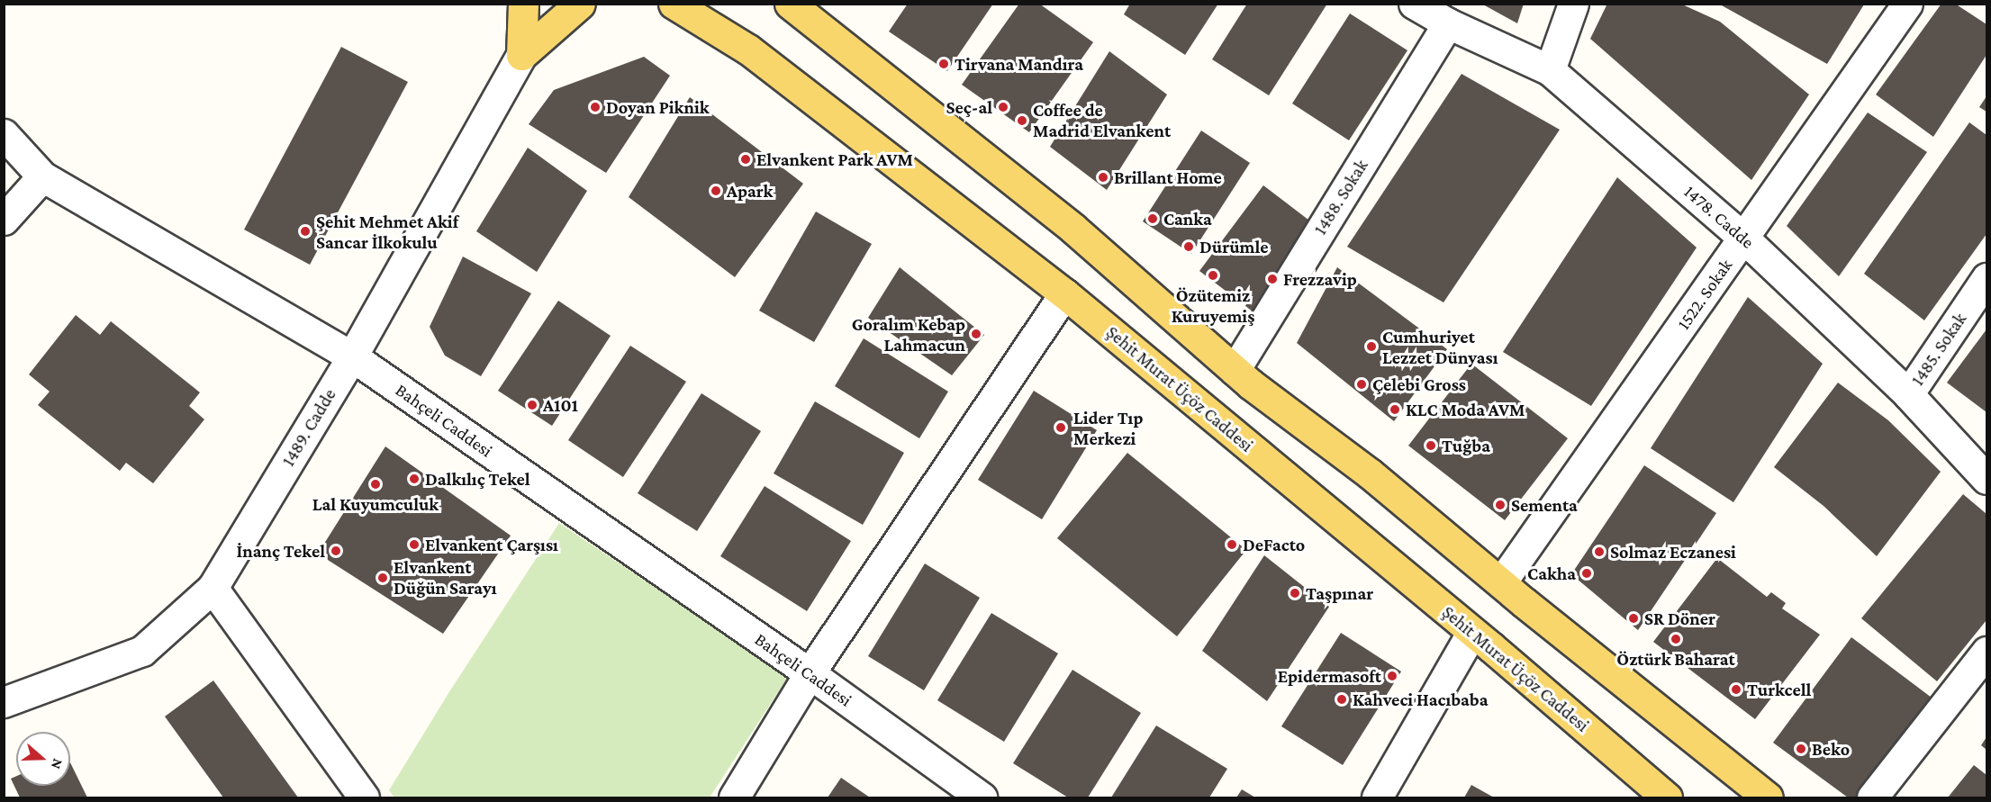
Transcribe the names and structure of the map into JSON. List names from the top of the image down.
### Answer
{
  "streets": {
    "main road": ["Şehit Murat Üçöz Caddesi"],
    "street": [
      "1488. Sokak",
      "1478. Cadde",
      "1522. Sokak",
      "1485. Sokak",
      "Bahçeli Caddesi",
      "1489. Cadde"
    ]
  },
  "crossings": [
    ["1488. Sokak", "1478. Cadde"],
    ["1478. Cadde", "1522. Sokak"],
    ["1478. Cadde", "1485. Sokak"],
    ["Bahçeli Caddesi", "1489. Cadde"]
  ],
  "places": [
    "Tirvana Mandıra",
    "Doyan Piknik",
    "Seç-al",
    "Coffee de Madrid Elvankent",
    "Elvankent Park AVM",
    "Brillant Home",
    "Apark",
    "Canka",
    "Şehit Mehmet Akif Sancar İlkokulu",
    "Dürümle",
    "Özütemiz Kuruyemiş",
    "Frezzavip",
    "Goralım Kebap Lahmacun",
    "Cumhuriyet Lezzet Dünyası",
    "Çelebi Gross",
    "A101",
    "KLC Moda AVM",
    "Lider Tıp Merkezi",
    "Tuğba",
    "Dalkılıç Tekel",
    "Lal Kuyumculuk",
    "Sementa",
    "Elvankent Çarşısı",
    "DeFacto",
    "İnanç Tekel",
    "Solmaz Eczanesi",
    "Cakha",
    "Elvankent Düğün Sarayı",
    "Taşpınar",
    "SR Döner",
    "Öztürk Baharat",
    "Epidermasoft",
    "Turkcell",
    "Kahveci Hacıbaba",
    "Beko"
  ],
  "north": "right"
}
